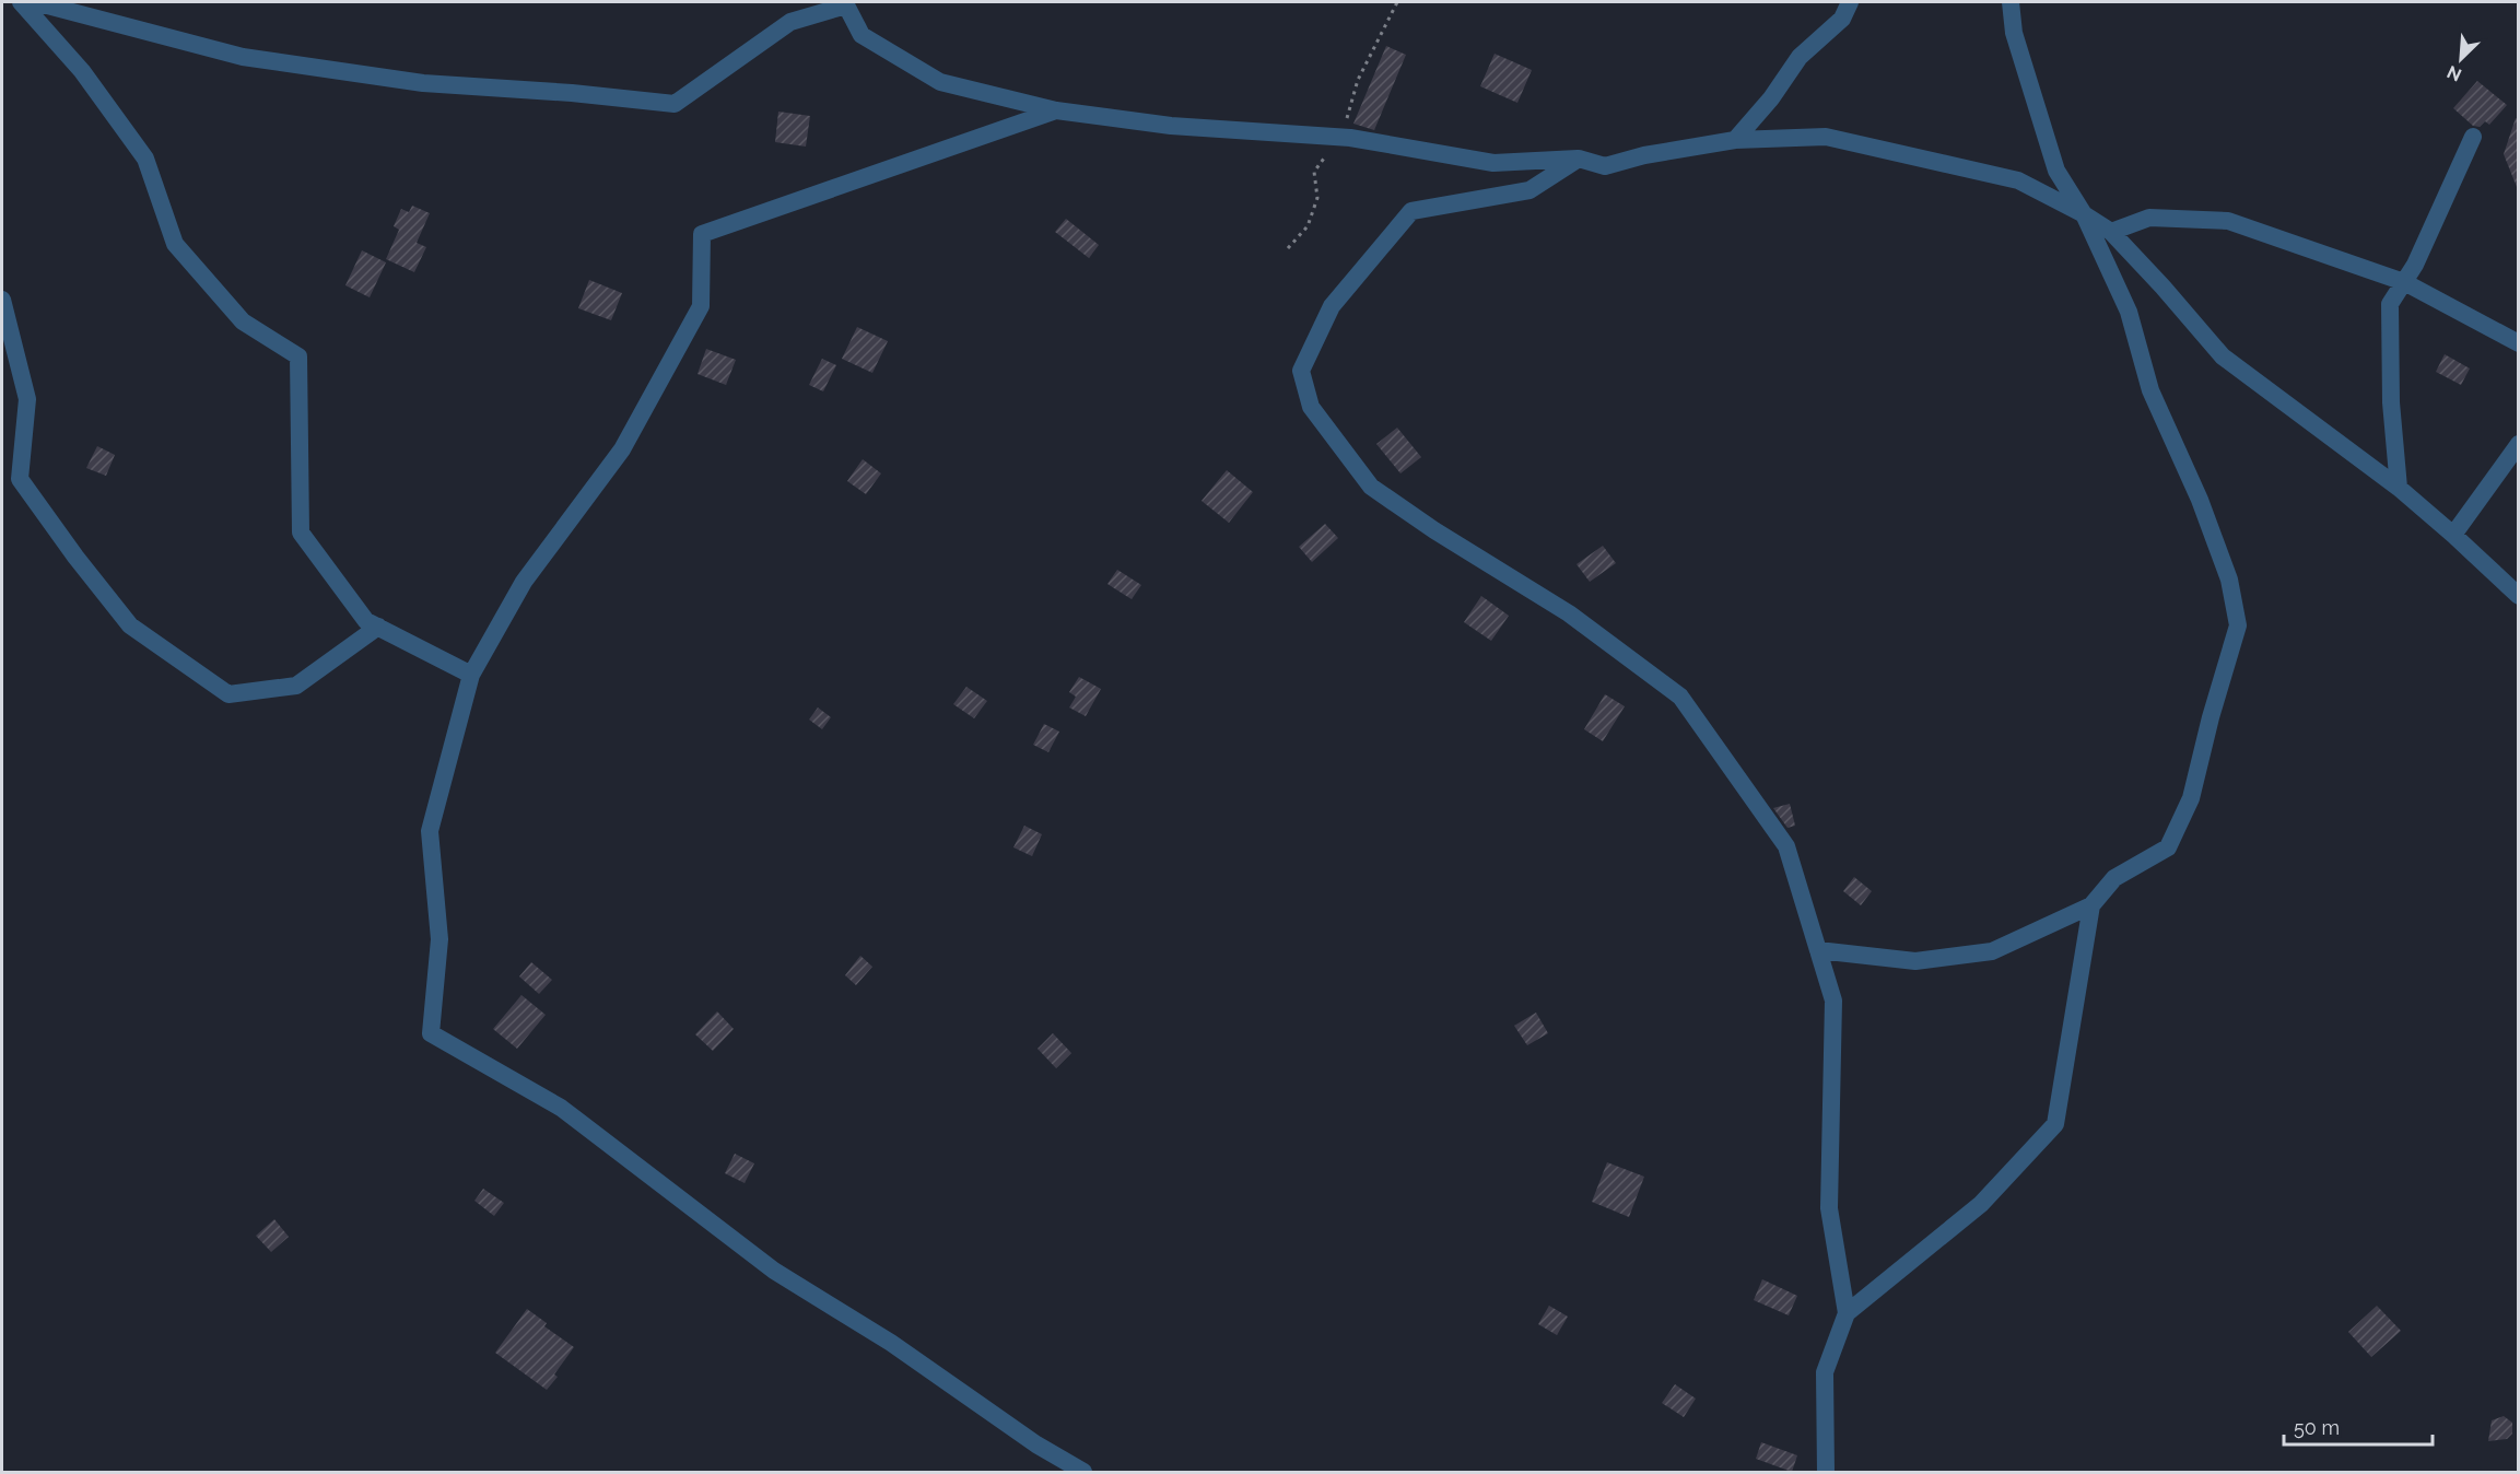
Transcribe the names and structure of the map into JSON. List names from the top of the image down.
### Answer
{
  "scale_bar": "50 m",
  "north": "bottom left"
}
